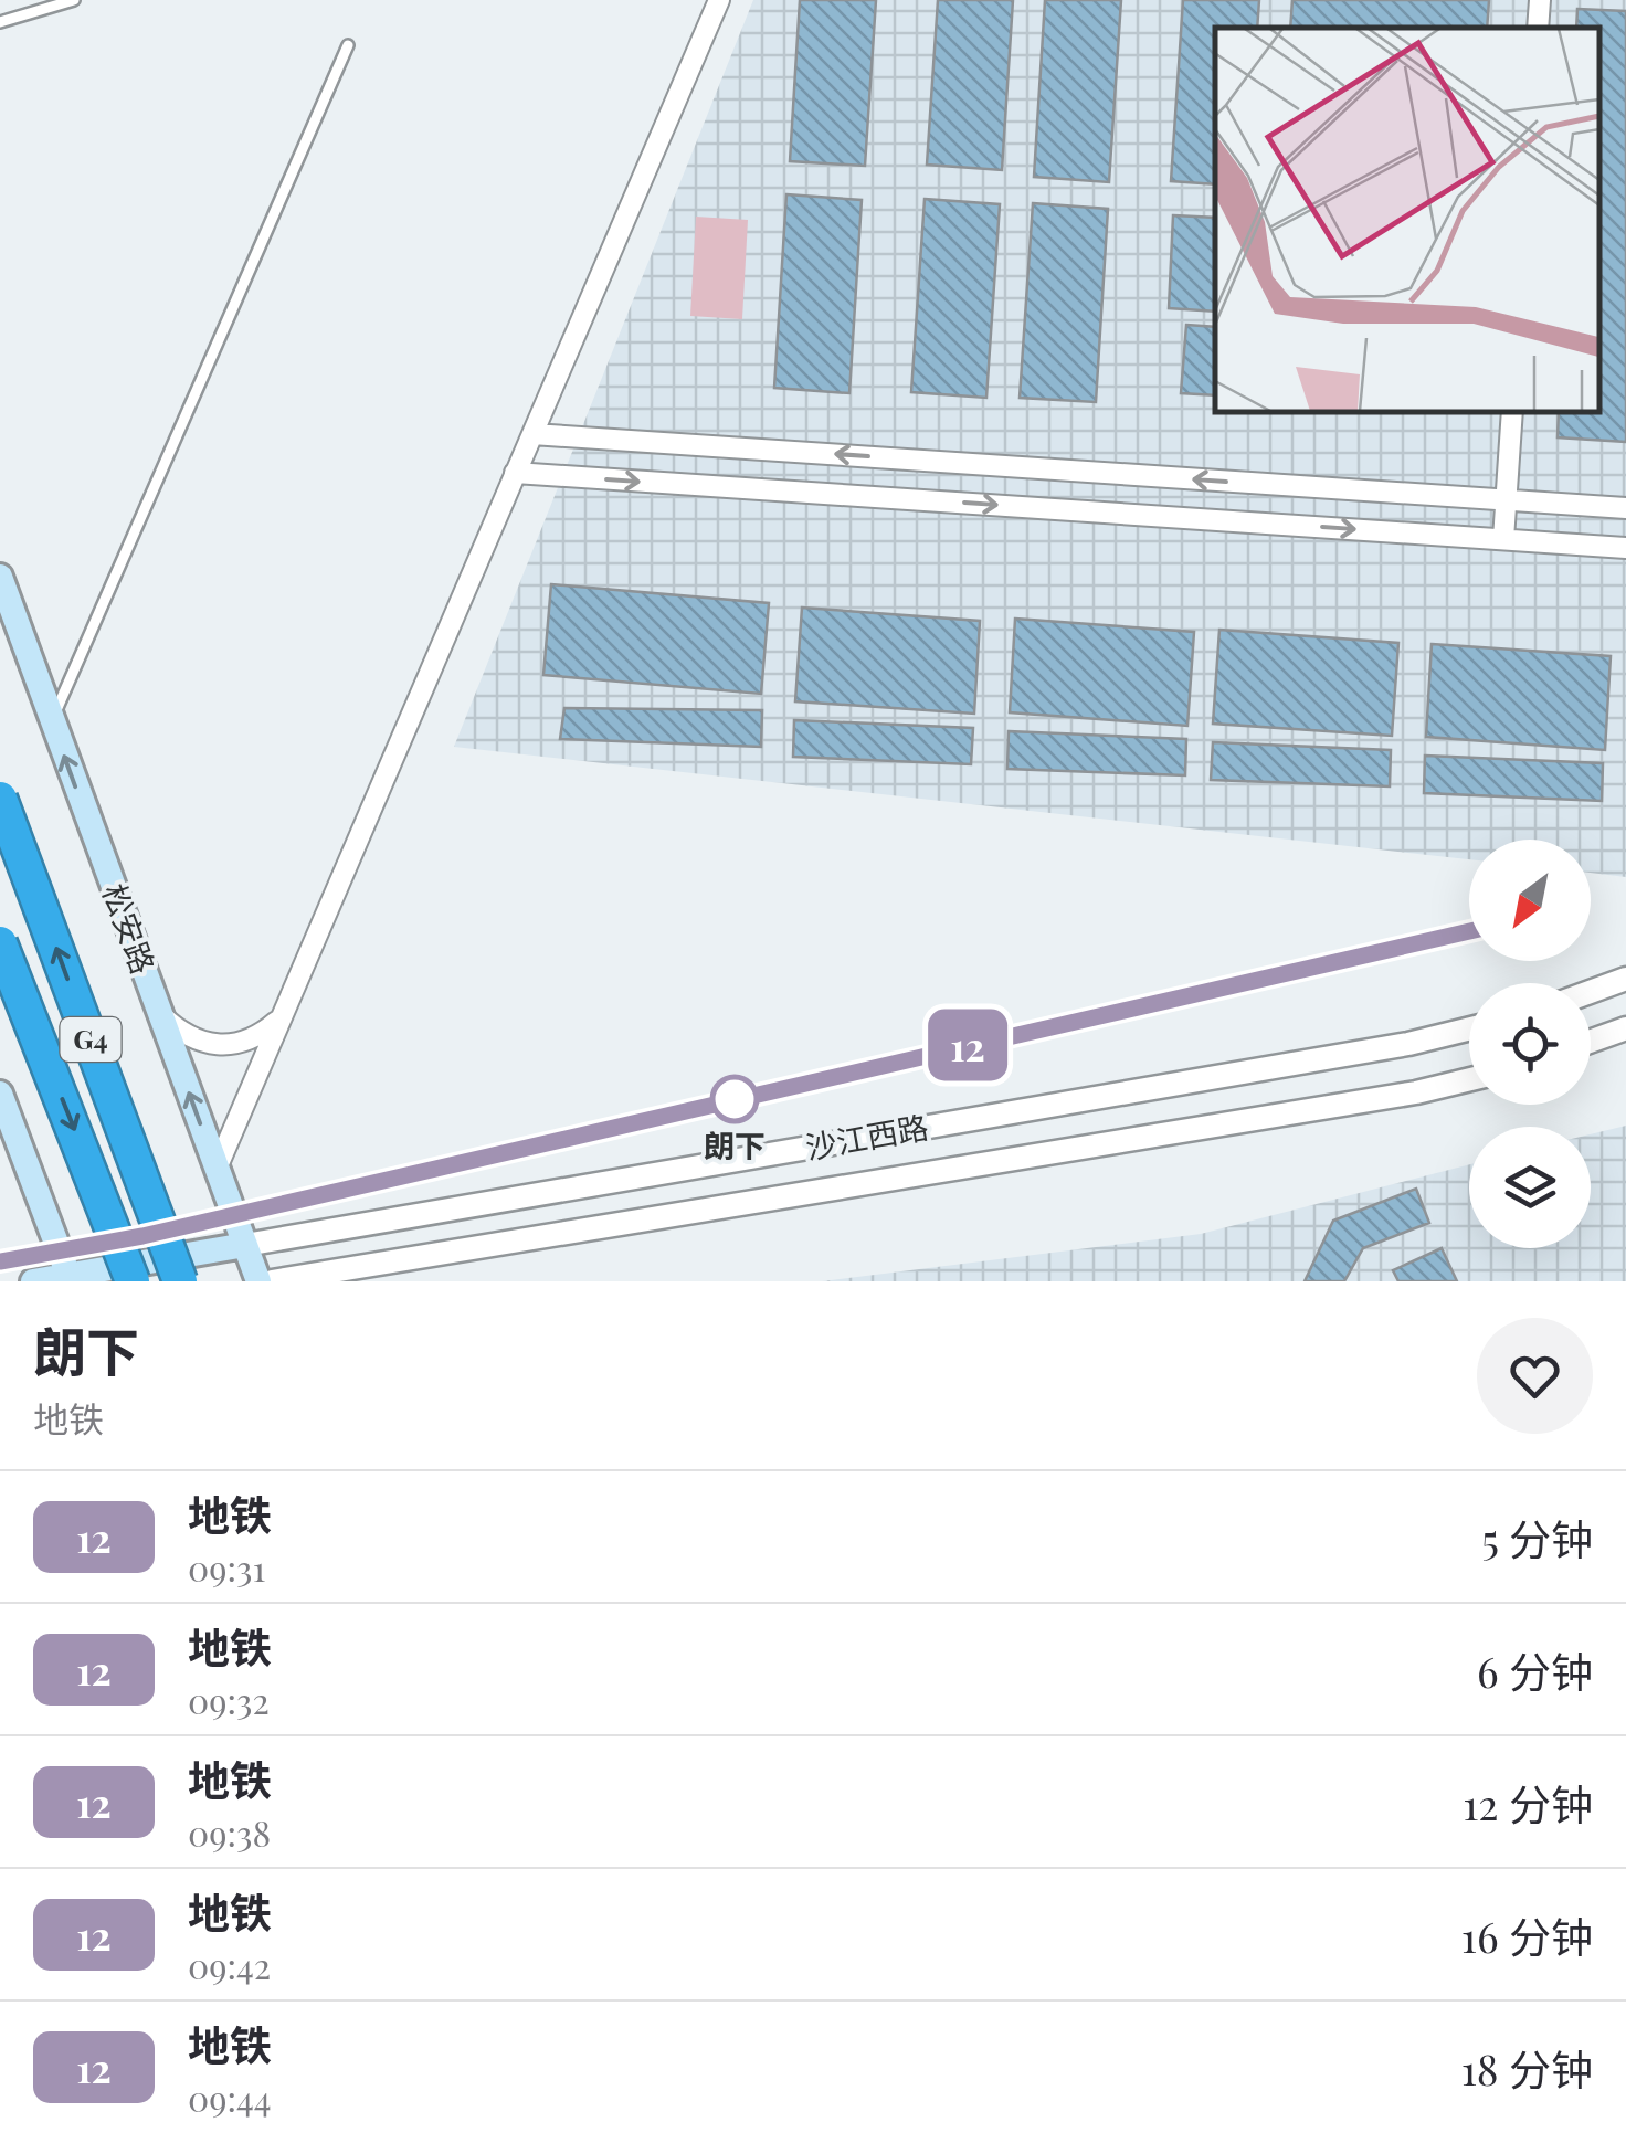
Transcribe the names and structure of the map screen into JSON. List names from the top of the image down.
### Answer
{
  "streets": {
    "highway": ["G4"],
    "main road": ["松安路"],
    "street": ["沙江西路"]
  },
  "crossings": [
    ["松安路", "沙江西路"]
  ],
  "places": ["朗下"],
  "lines": ["metro line 12"],
  "north": "bottom left",
  "page": {
    "on_map": "12",
    "heading": ["朗下", "地铁"],
    "list": [
      {
        "mark": "12",
        "name": "地铁",
        "note": "09:31",
        "value": "5 分钟"
      },
      {
        "mark": "12",
        "name": "地铁",
        "note": "09:32",
        "value": "6 分钟"
      },
      {
        "mark": "12",
        "name": "地铁",
        "note": "09:38",
        "value": "12 分钟"
      },
      {
        "mark": "12",
        "name": "地铁",
        "note": "09:42",
        "value": "16 分钟"
      },
      {
        "mark": "12",
        "name": "地铁",
        "note": "09:44",
        "value": "18 分钟"
      }
    ]
  }
}
